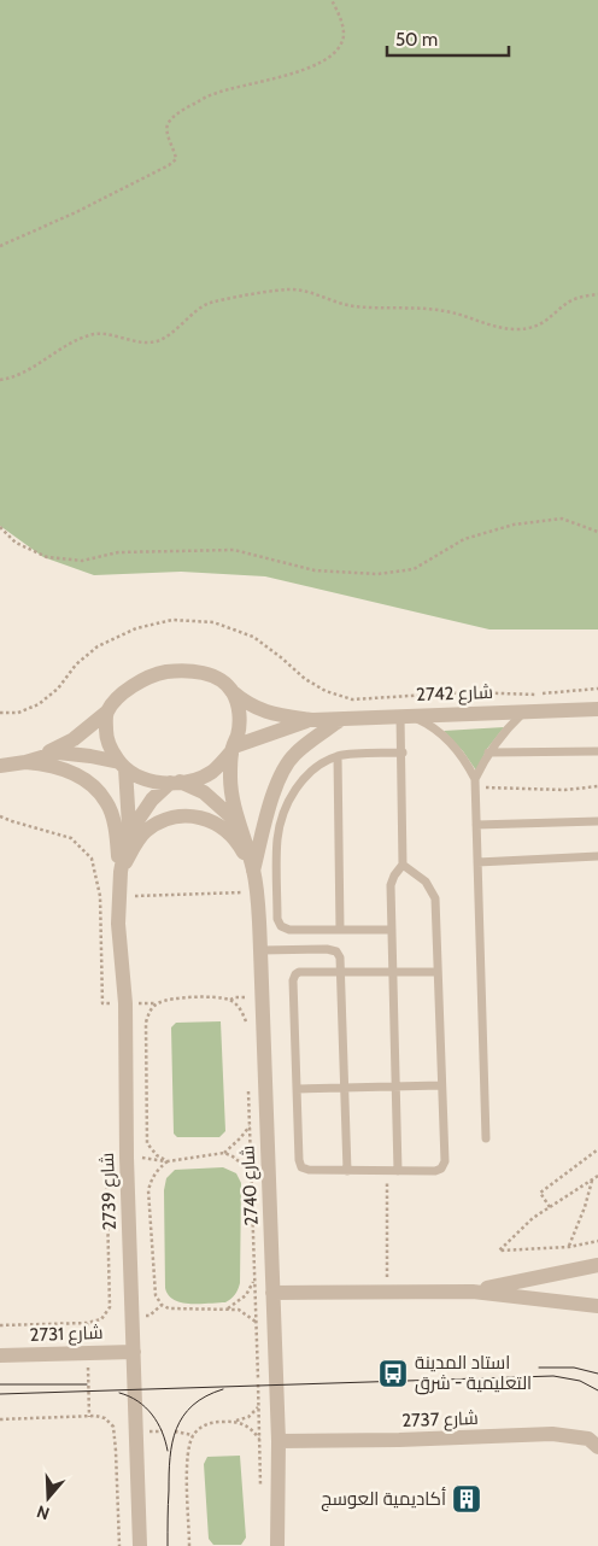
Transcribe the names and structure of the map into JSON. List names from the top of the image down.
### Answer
{
  "streets": {
    "street": [
      "شارع 2742",
      "شارع 2740",
      "شارع 2739",
      "شارع 2731",
      "شارع 2737"
    ]
  },
  "crossings": [
    ["شارع 2742", "شارع 2740"],
    ["شارع 2742", "شارع 2739"],
    ["شارع 2740", "شارع 2739"],
    ["شارع 2740", "شارع 2737"],
    ["شارع 2739", "شارع 2731"]
  ],
  "places": {
    "bus stop": ["استاد المدينة التعليمية - شرق"],
    "building": ["أكاديمية العوسج"]
  },
  "scale_bar": "50 m",
  "north": "bottom"
}
